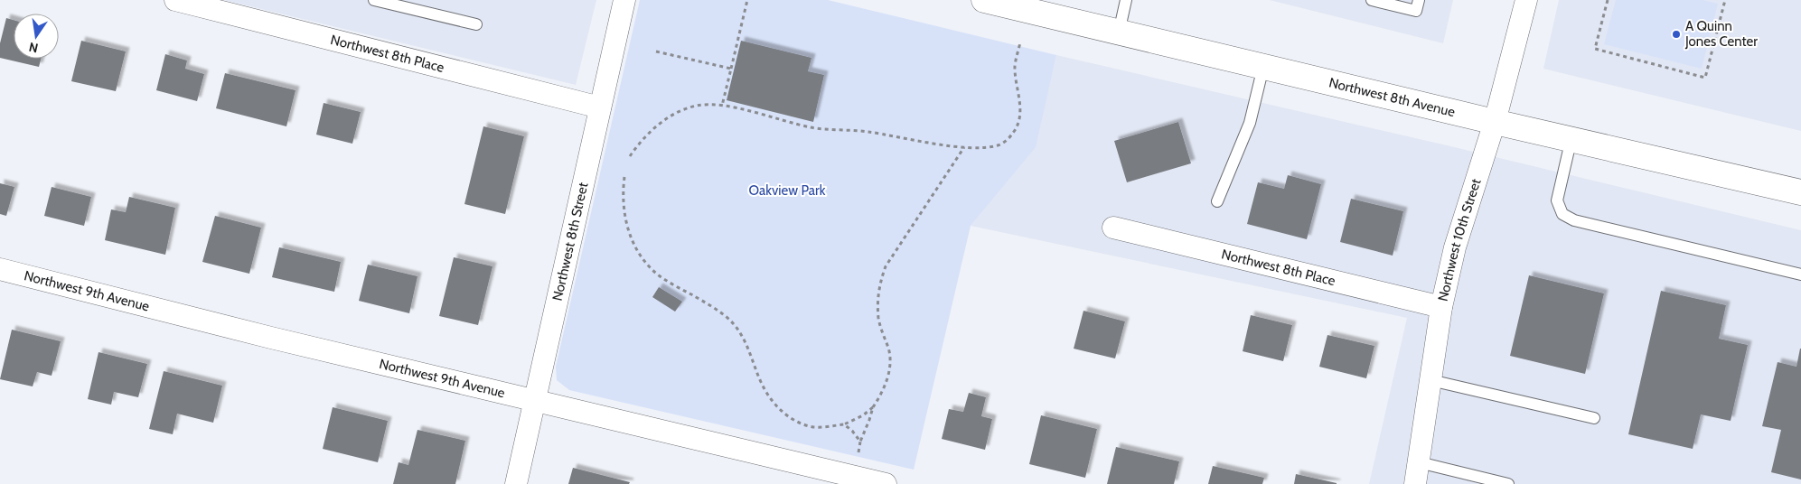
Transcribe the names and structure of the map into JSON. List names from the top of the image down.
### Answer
{
  "streets": {
    "street": [
      "Northwest 8th Place",
      "Northwest 8th Avenue",
      "Northwest 10th Street",
      "Northwest 8th Street",
      "Northwest 9th Avenue"
    ]
  },
  "crossings": [
    ["Northwest 8th Place", "Northwest 10th Street"],
    ["Northwest 8th Place", "Northwest 8th Street"],
    ["Northwest 8th Avenue", "Northwest 10th Street"],
    ["Northwest 8th Street", "Northwest 9th Avenue"]
  ],
  "parks": ["Oakview Park"],
  "places": ["A Quinn Jones Center"],
  "north": "bottom"
}
